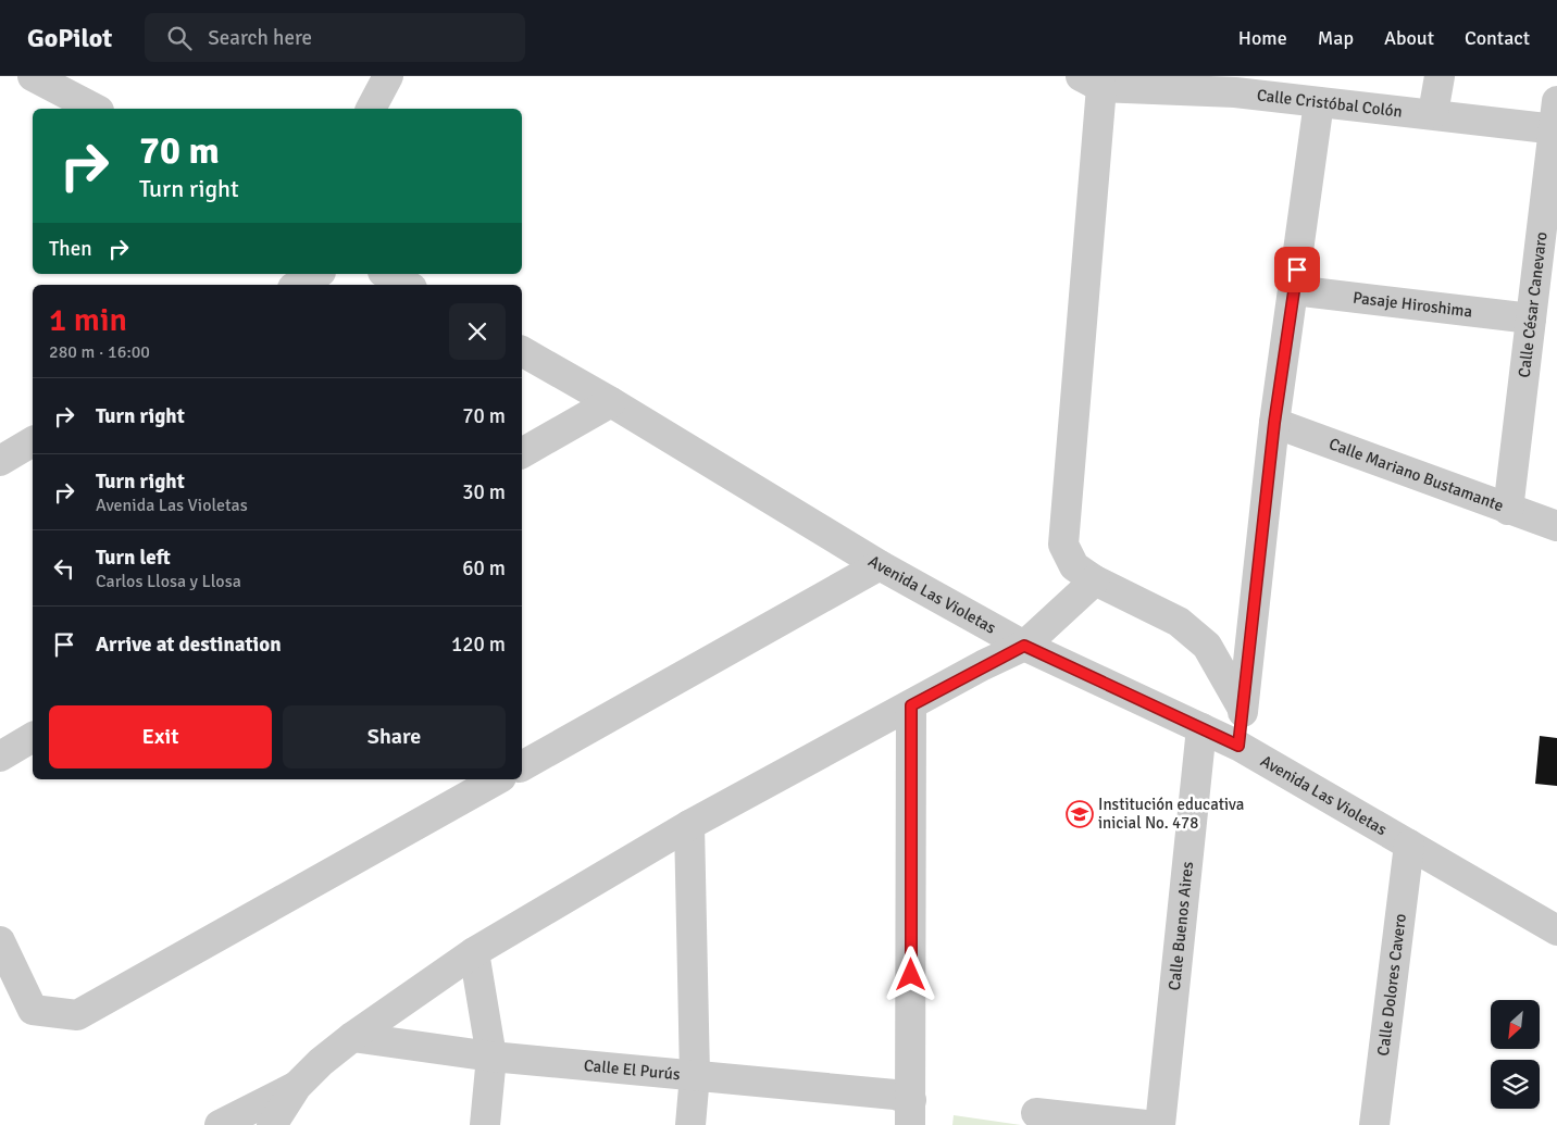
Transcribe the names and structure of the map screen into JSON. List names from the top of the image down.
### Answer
{
  "streets": {
    "street": [
      "Calle Cristóbal Colón",
      "Pasaje Hiroshima",
      "Calle César Canevaro",
      "Calle Mariano Bustamante",
      "Avenida Las Violetas",
      "Calle Buenos Aires",
      "Calle Dolores Cavero",
      "Calle El Purús"
    ]
  },
  "crossings": [
    ["Calle Cristóbal Colón", "Calle César Canevaro"],
    ["Pasaje Hiroshima", "Calle César Canevaro"],
    ["Calle César Canevaro", "Calle Mariano Bustamante"],
    ["Avenida Las Violetas", "Calle Buenos Aires"],
    ["Avenida Las Violetas", "Calle Dolores Cavero"]
  ],
  "places": {
    "school or university": ["Institución educativa inicial No. 478"]
  },
  "north": "bottom left",
  "page": {
    "header": "GoPilot",
    "search": "Search here",
    "nav": [
      "Home",
      "Map",
      "About",
      "Contact"
    ],
    "turn": ["70 m", "Turn right"],
    "then": "Then",
    "heading": ["1 min", "280 m · 16:00"],
    "list": [
      {
        "name": "Turn right",
        "value": "70 m"
      },
      {
        "name": "Turn right",
        "note": "Avenida Las Violetas",
        "value": "30 m"
      },
      {
        "name": "Turn left",
        "note": "Carlos Llosa y Llosa",
        "value": "60 m"
      },
      {
        "name": "Arrive at destination",
        "value": "120 m"
      }
    ],
    "buttons": ["Exit", "Share"]
  }
}
